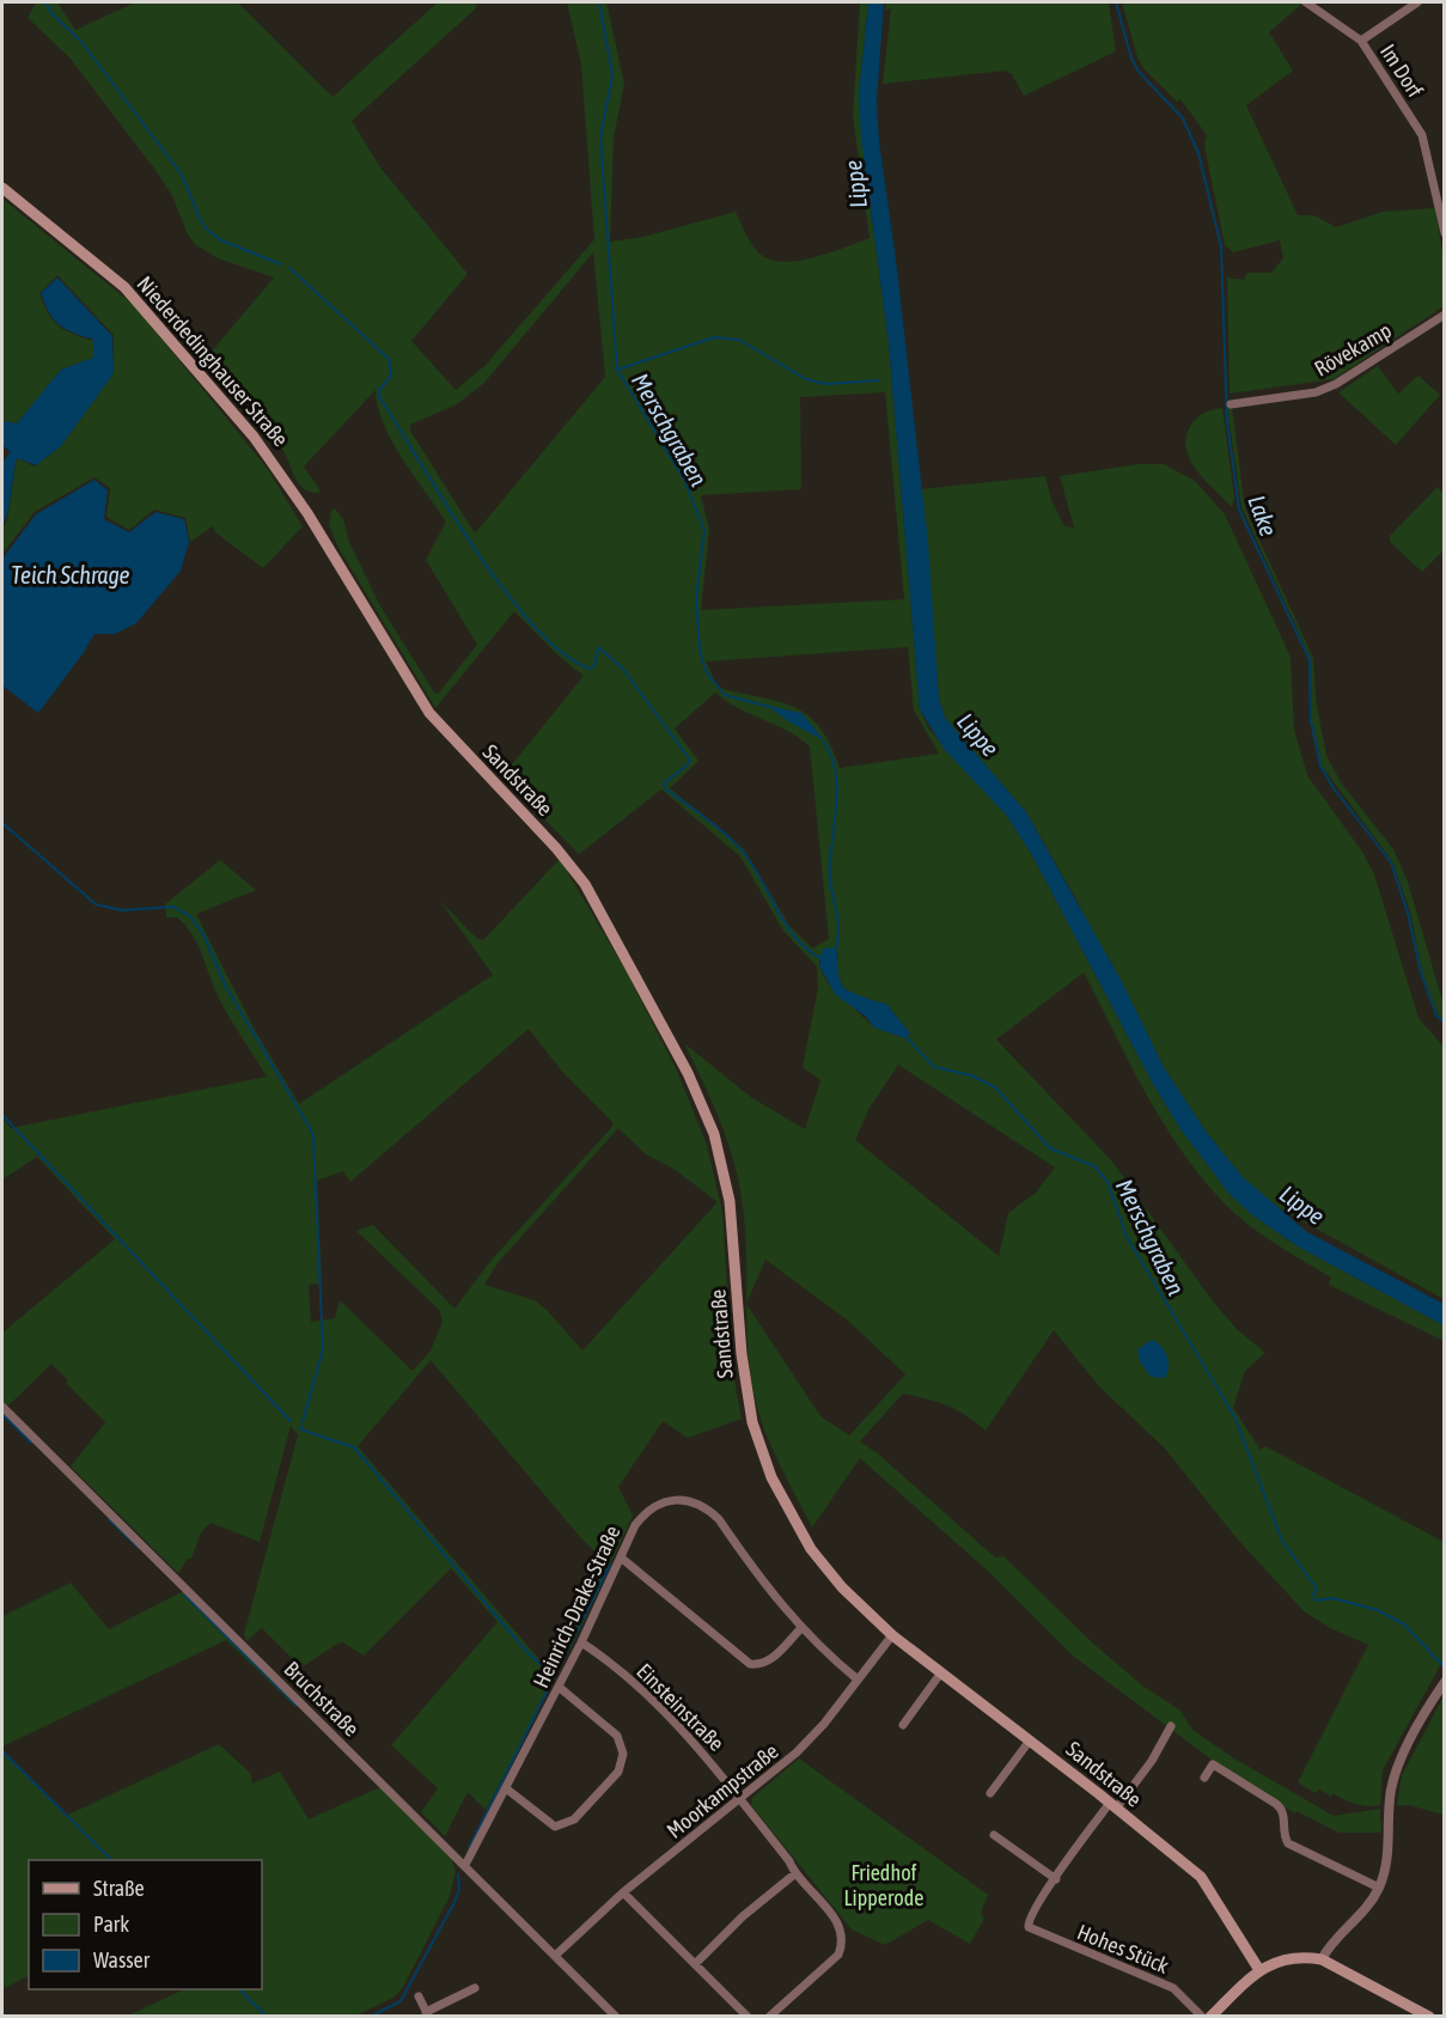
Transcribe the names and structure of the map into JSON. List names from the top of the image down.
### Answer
{
  "streets": {
    "main road": ["Niederdedinghauser Straße", "Sandstraße"],
    "street": [
      "Im Dorf",
      "Rövekamp",
      "Heinrich-Drake-Straße",
      "Bruchstraße",
      "Einsteinstraße",
      "Moorkampstraße",
      "Hohes Stück"
    ]
  },
  "crossings": [
    ["Niederdedinghauser Straße", "Sandstraße"],
    ["Sandstraße", "Moorkampstraße"],
    ["Heinrich-Drake-Straße", "Bruchstraße"],
    ["Heinrich-Drake-Straße", "Einsteinstraße"],
    ["Heinrich-Drake-Straße", "Moorkampstraße"],
    ["Bruchstraße", "Moorkampstraße"],
    ["Einsteinstraße", "Moorkampstraße"]
  ],
  "water": [
    "Lippe",
    "Merschgraben",
    "Lake",
    "Teich Schrage"
  ],
  "parks": ["Friedhof Lipperode"],
  "legend": ["Straße", "Park", "Wasser"]
}
